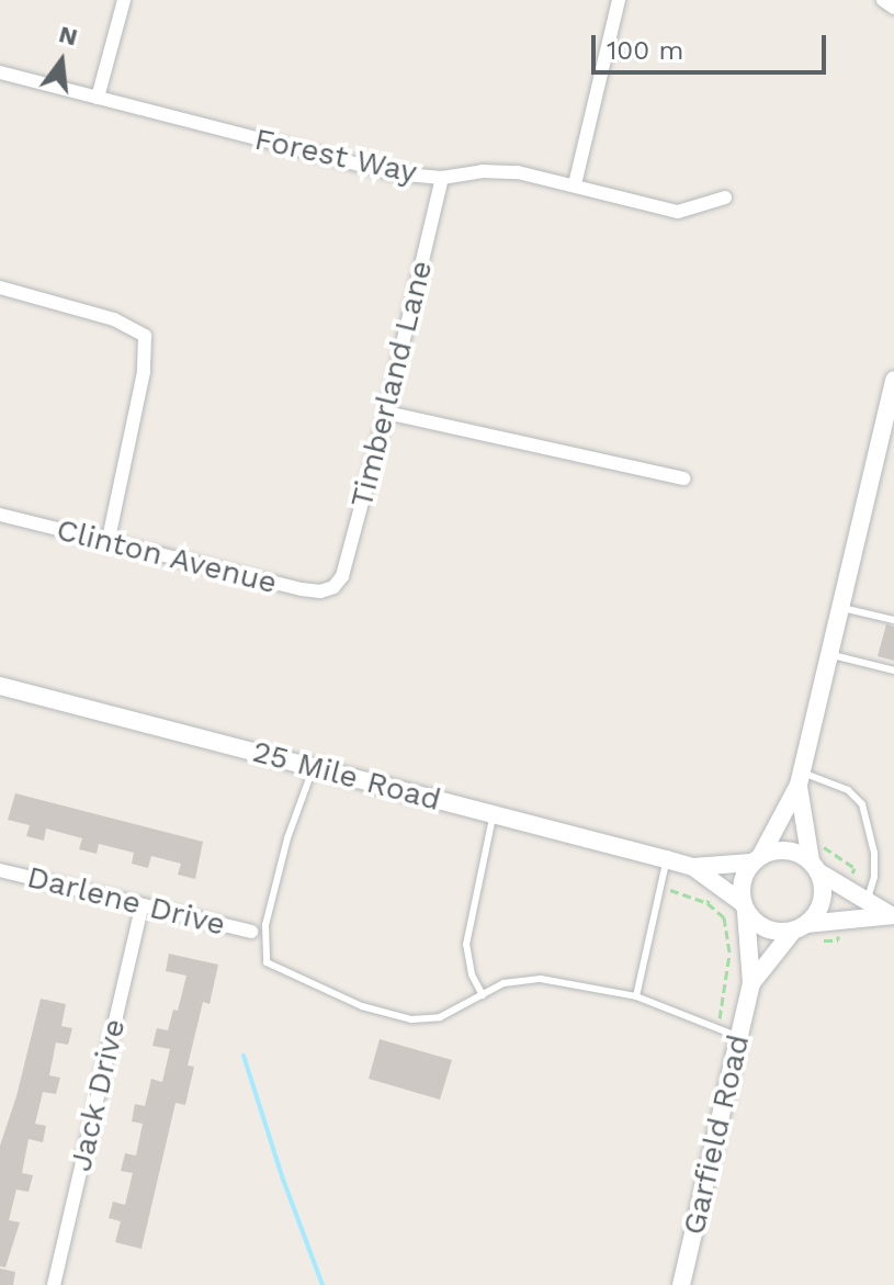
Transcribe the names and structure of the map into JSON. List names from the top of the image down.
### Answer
{
  "streets": {
    "street": [
      "Forest Way",
      "Timberland Lane",
      "Clinton Avenue",
      "25 Mile Road",
      "Darlene Drive",
      "Jack Drive",
      "Garfield Road"
    ]
  },
  "crossings": [
    ["Forest Way", "Timberland Lane"],
    ["Timberland Lane", "Clinton Avenue"],
    ["25 Mile Road", "Garfield Road"],
    ["Darlene Drive", "Jack Drive"]
  ],
  "scale_bar": "100 m",
  "north": "top"
}
